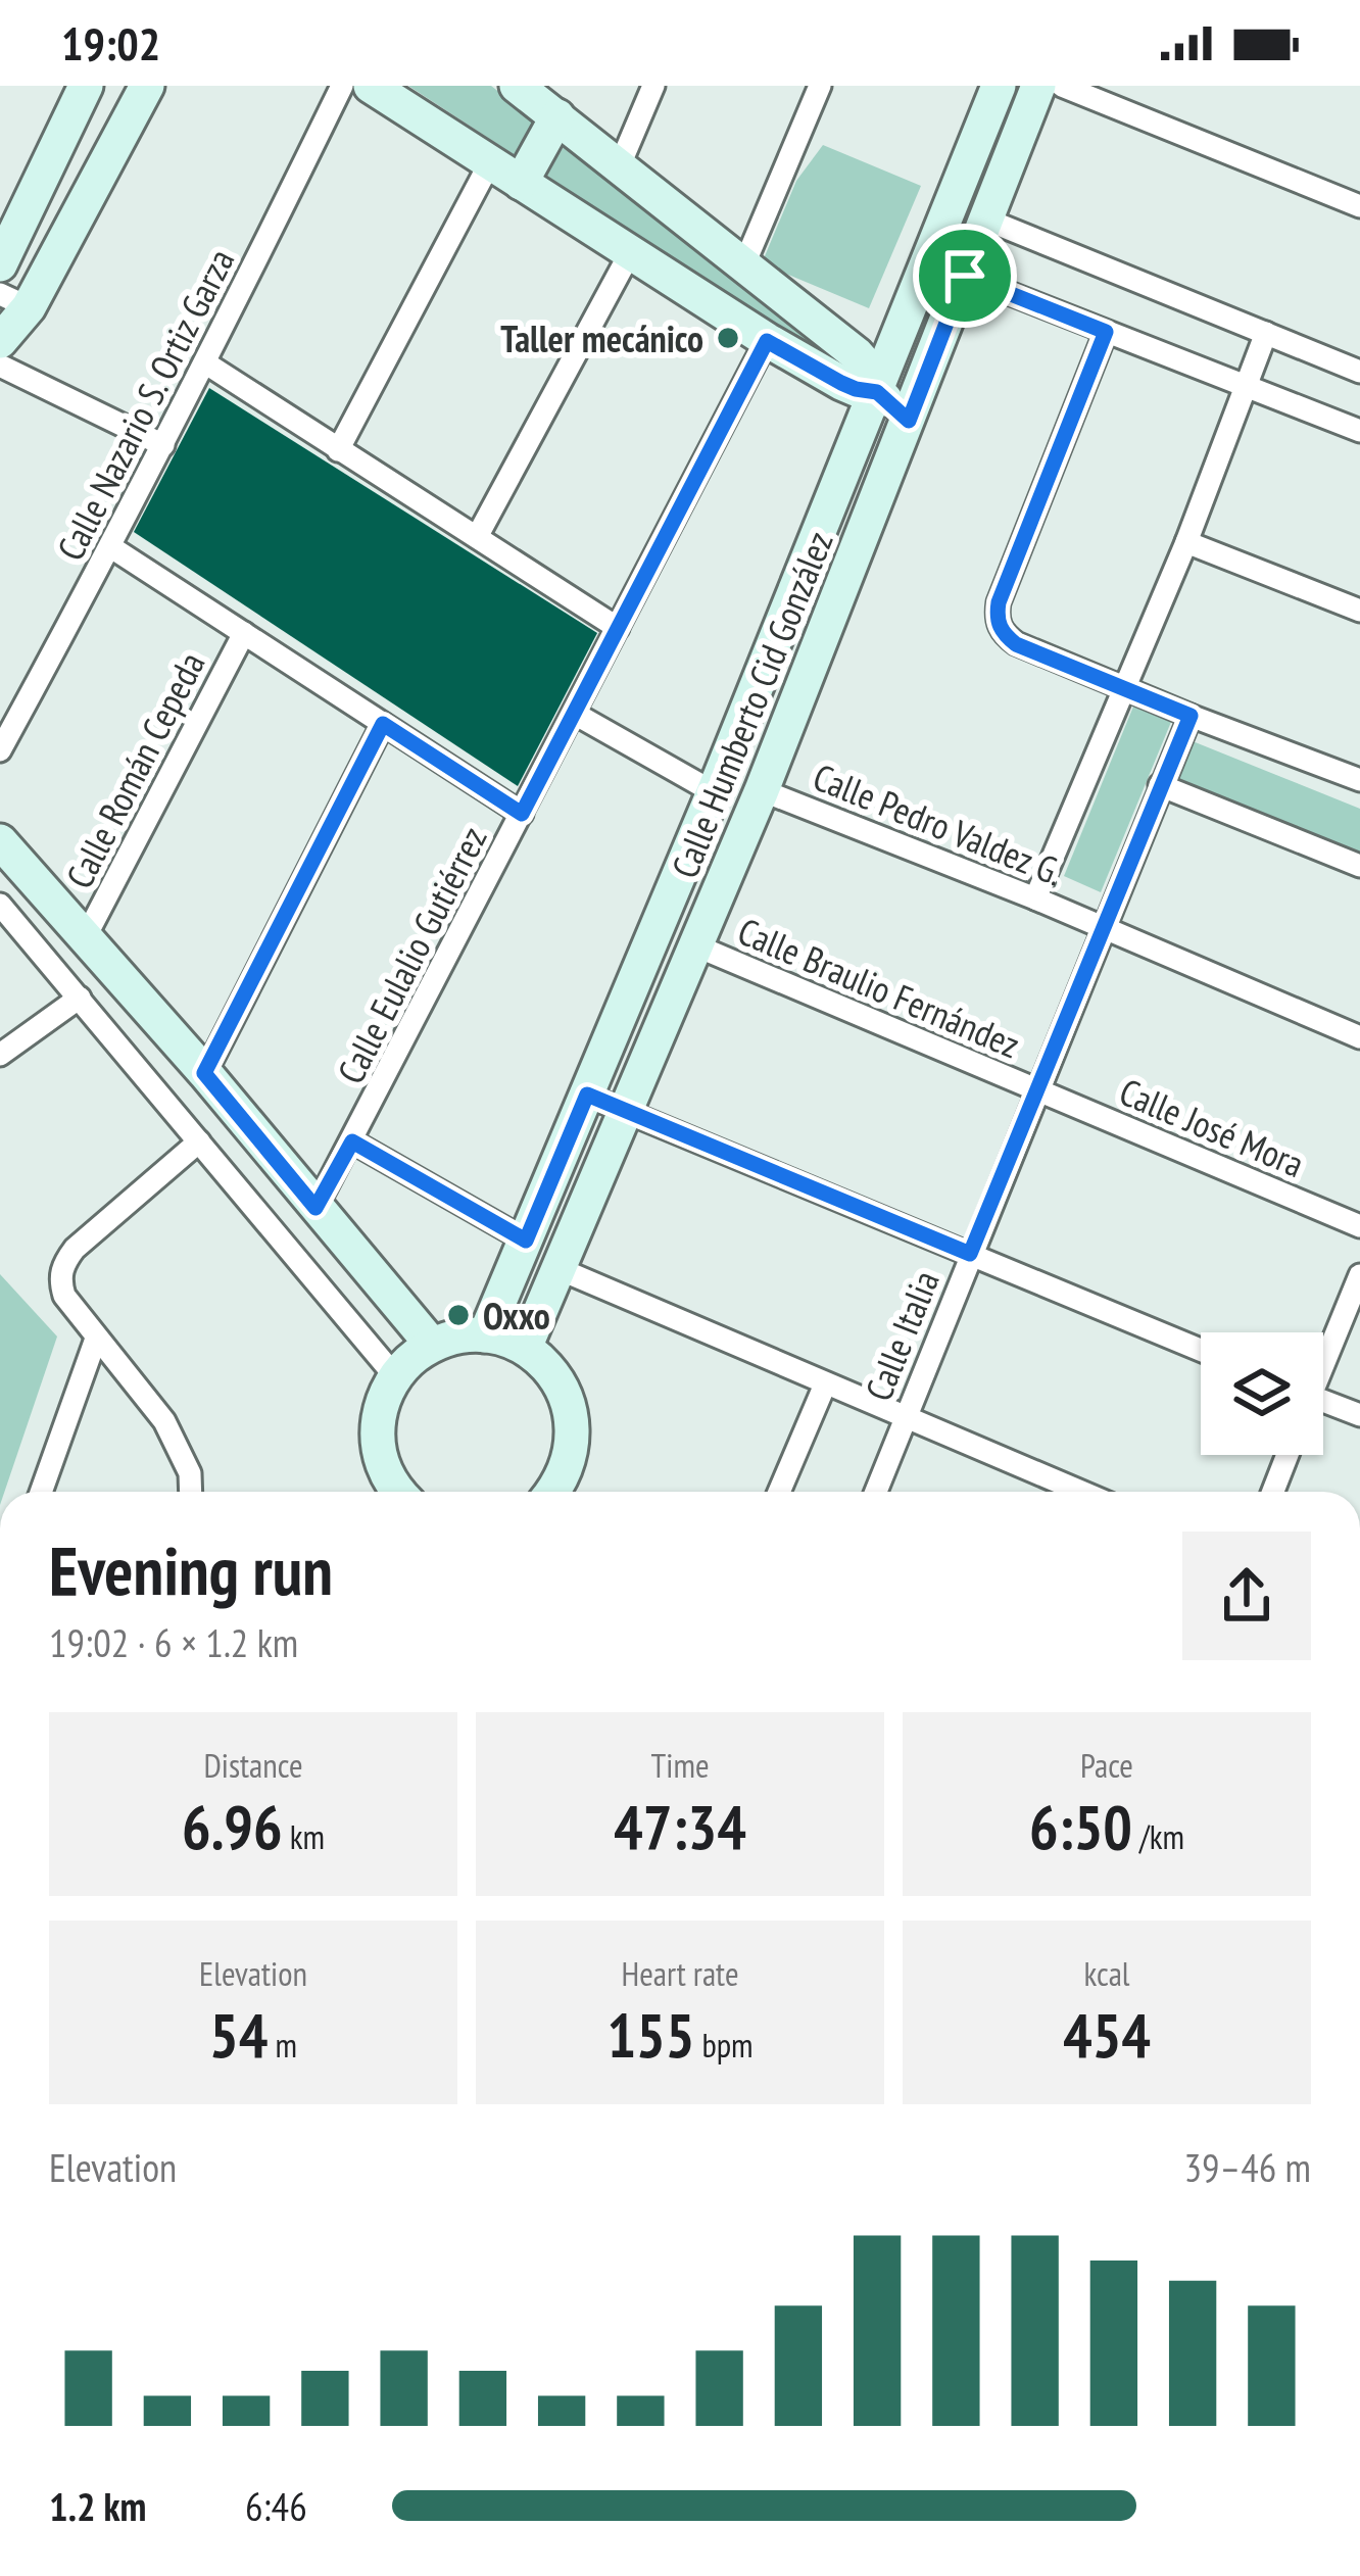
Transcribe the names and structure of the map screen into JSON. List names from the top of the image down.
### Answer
{
  "streets": {
    "street": [
      "Calle Nazario S. Ortiz Garza",
      "Calle Humberto Cid González",
      "Calle Román Cepeda",
      "Calle Pedro Valdez G.",
      "Calle Eulalio Gutiérrez",
      "Calle Braulio Fernández",
      "Calle José Mora",
      "Calle Italia"
    ]
  },
  "crossings": [
    ["Calle Humberto Cid González", "Calle Pedro Valdez G."],
    ["Calle Humberto Cid González", "Calle Braulio Fernández"],
    ["Calle Pedro Valdez G.", "Calle Italia"],
    ["Calle Braulio Fernández", "Calle José Mora"],
    ["Calle Braulio Fernández", "Calle Italia"],
    ["Calle José Mora", "Calle Italia"]
  ],
  "places": ["Taller mecánico", "Oxxo"],
  "page": {
    "status": "19:02",
    "heading": ["Evening run", "19:02 · 6 × 1.2 km"],
    "stats": [
      ["Distance", "6.96 km"],
      ["Time", "47:34"],
      ["Pace", "6:50 /km"],
      ["Elevation", "54 m"],
      ["Heart rate", "155 bpm"],
      ["kcal", "454"]
    ],
    "chart": ["Elevation", "39–46 m"],
    "list": [
      {
        "name": "1.2 km",
        "note": "6:46"
      }
    ]
  }
}
